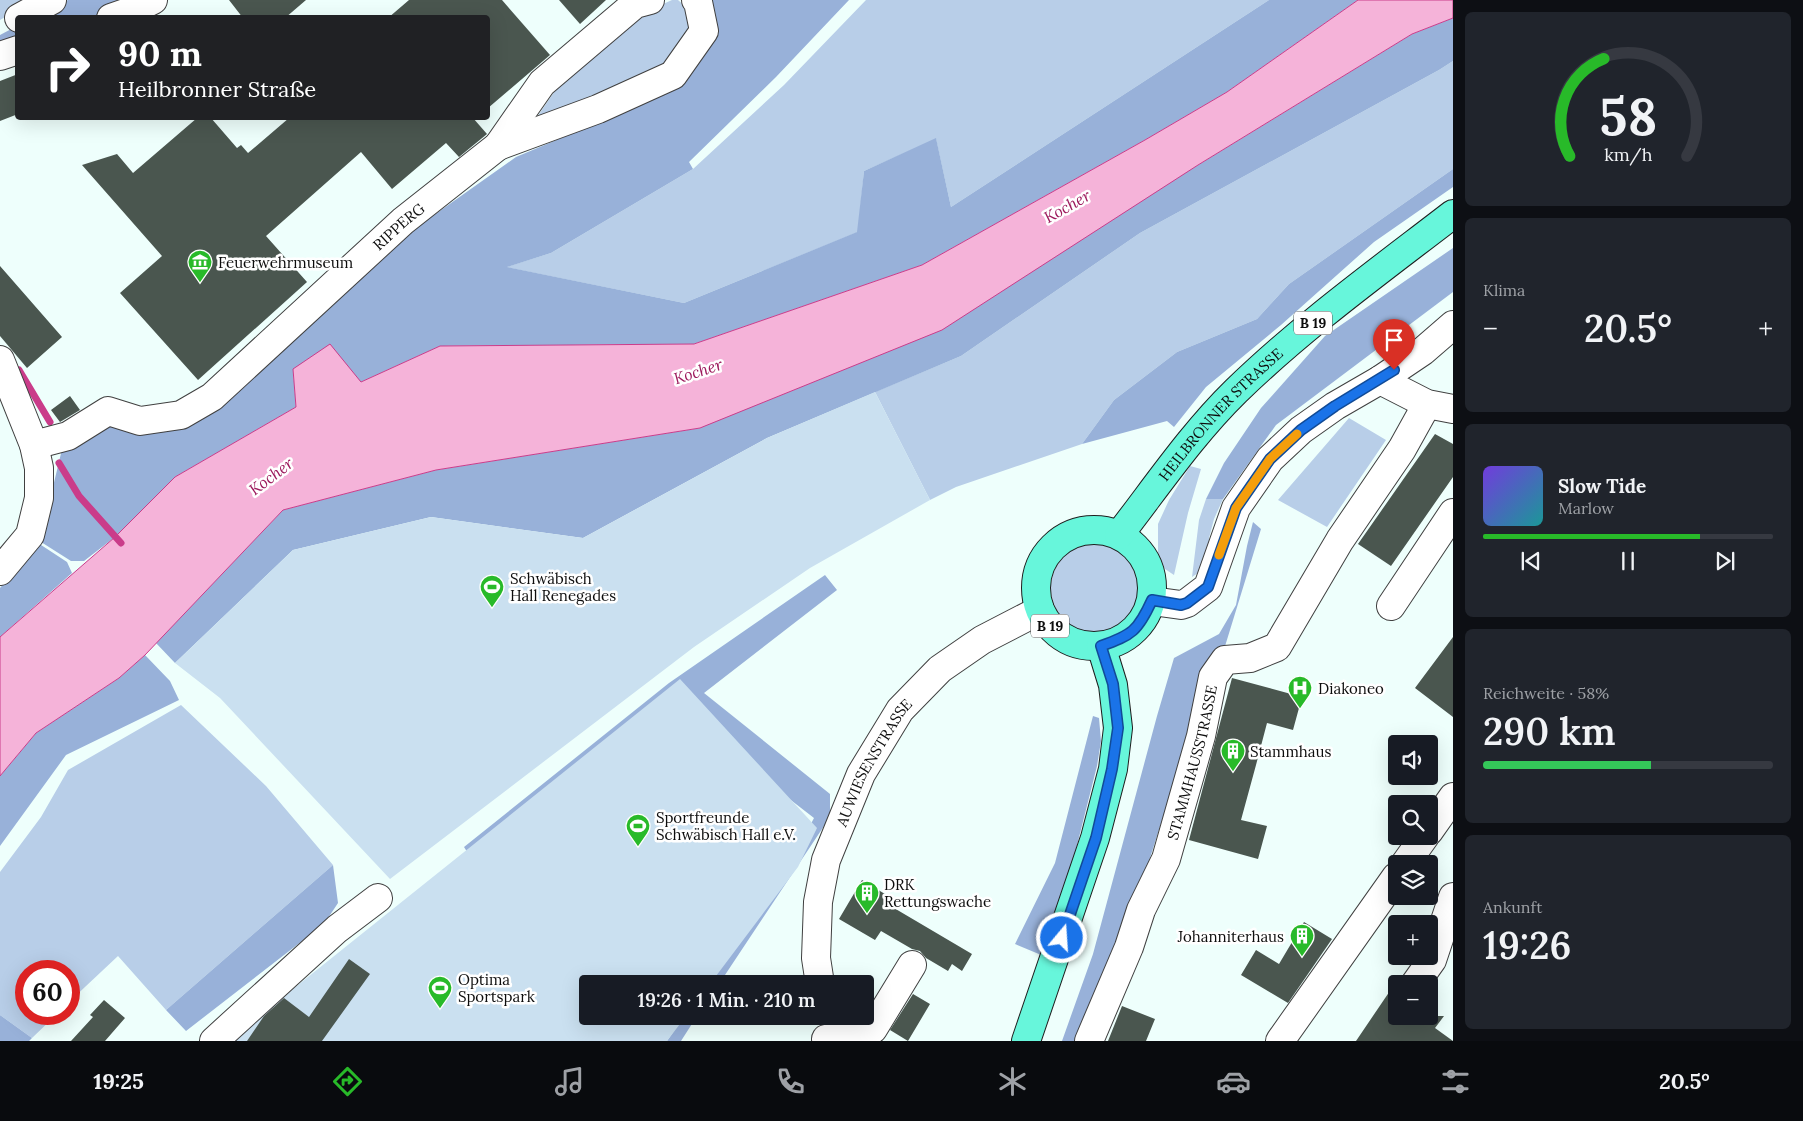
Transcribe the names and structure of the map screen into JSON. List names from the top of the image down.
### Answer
{
  "streets": {
    "main road": ["B 19", "HEILBRONNER STRASSE"],
    "street": ["RIPPERG", "STAMMHAUSSTRASSE", "AUWIESENSTRASSE"]
  },
  "crossings": [
    ["B 19", "HEILBRONNER STRASSE"],
    ["B 19", "AUWIESENSTRASSE"],
    ["HEILBRONNER STRASSE", "AUWIESENSTRASSE"]
  ],
  "water": ["Kocher"],
  "places": {
    "museum": ["Feuerwehrmuseum"],
    "sports": ["Schwäbisch Hall Renegades", "Sportfreunde Schwäbisch Hall e.V.", "Optima Sportspark"],
    "hospital": ["Diakoneo"],
    "building": ["Stammhaus", "DRK Rettungswache", "Johanniterhaus"]
  },
  "page": {
    "turn": ["90 m", "Heilbronner Straße"],
    "tile": [
      "Klima",
      ["Reichweite · 58%", "290 km"],
      ["Ankunft", "19:26"]
    ],
    "heat": ["−", "20.5°", "+"],
    "song": ["Slow Tide", "Marlow"],
    "map_buttons": ["+", "−"],
    "limit": "60",
    "trip": "19:26 · 1 Min. · 210 m",
    "tabs": ["19:25", "20.5°"],
    "gauge": ["58", "km/h"]
  }
}
